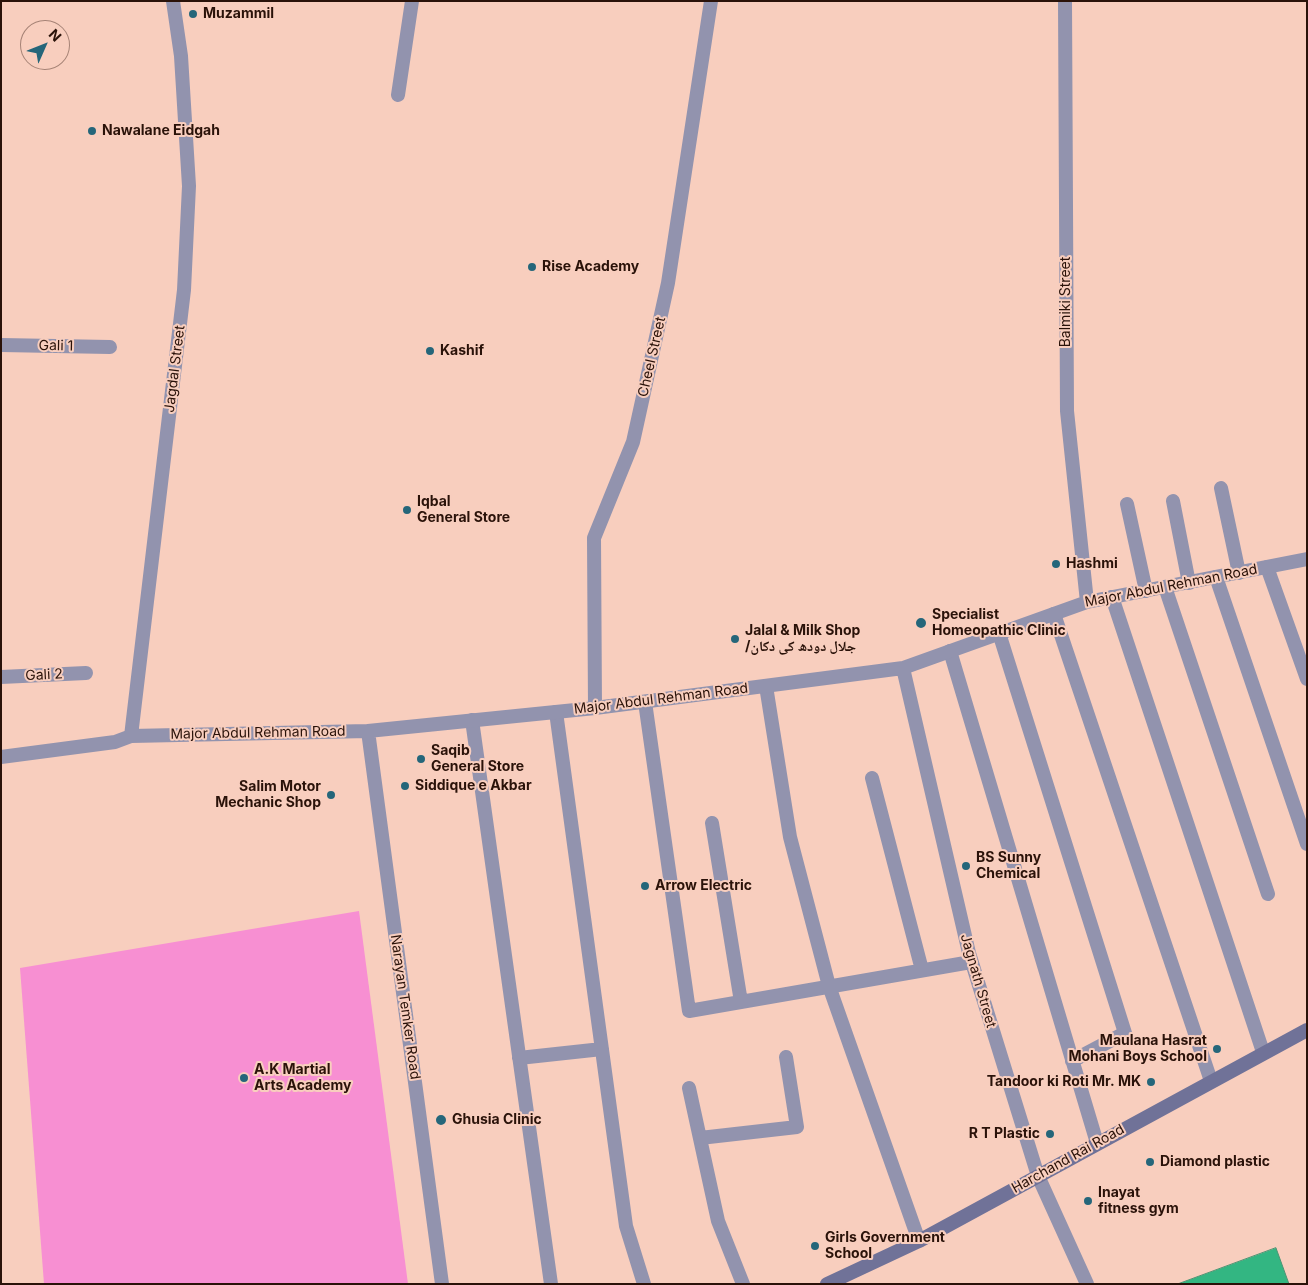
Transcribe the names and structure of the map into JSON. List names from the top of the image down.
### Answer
{
  "streets": {
    "main road": ["Harchand Rai Road"],
    "street": [
      "Balmiki Street",
      "Gali 1",
      "Cheel Street",
      "Jagdal Street",
      "Major Abdul Rehman Road",
      "Gali 2",
      "Jagnath Street",
      "Narayan Temker Road"
    ]
  },
  "crossings": [
    ["Balmiki Street", "Major Abdul Rehman Road"],
    ["Cheel Street", "Major Abdul Rehman Road"],
    ["Jagdal Street", "Major Abdul Rehman Road"],
    ["Major Abdul Rehman Road", "Jagnath Street"],
    ["Major Abdul Rehman Road", "Narayan Temker Road"],
    ["Jagnath Street", "Harchand Rai Road"]
  ],
  "places": [
    "Muzammil",
    "Nawalane Eidgah",
    "Rise Academy",
    "Kashif",
    "Iqbal General Store",
    "Hashmi",
    "Specialist Homeopathic Clinic",
    "Jalal & Milk Shop /جلال دودھ کی دکان",
    "Saqib General Store",
    "Siddique e Akbar",
    "Salim Motor Mechanic Shop",
    "BS Sunny Chemical",
    "Arrow Electric",
    "Maulana Hasrat Mohani Boys School",
    "A.K Martial Arts Academy",
    "Tandoor ki Roti Mr. MK",
    "Ghusia Clinic",
    "R T Plastic",
    "Diamond plastic",
    "Inayat fitness gym",
    "Girls Government School"
  ],
  "north": "top right"
}
